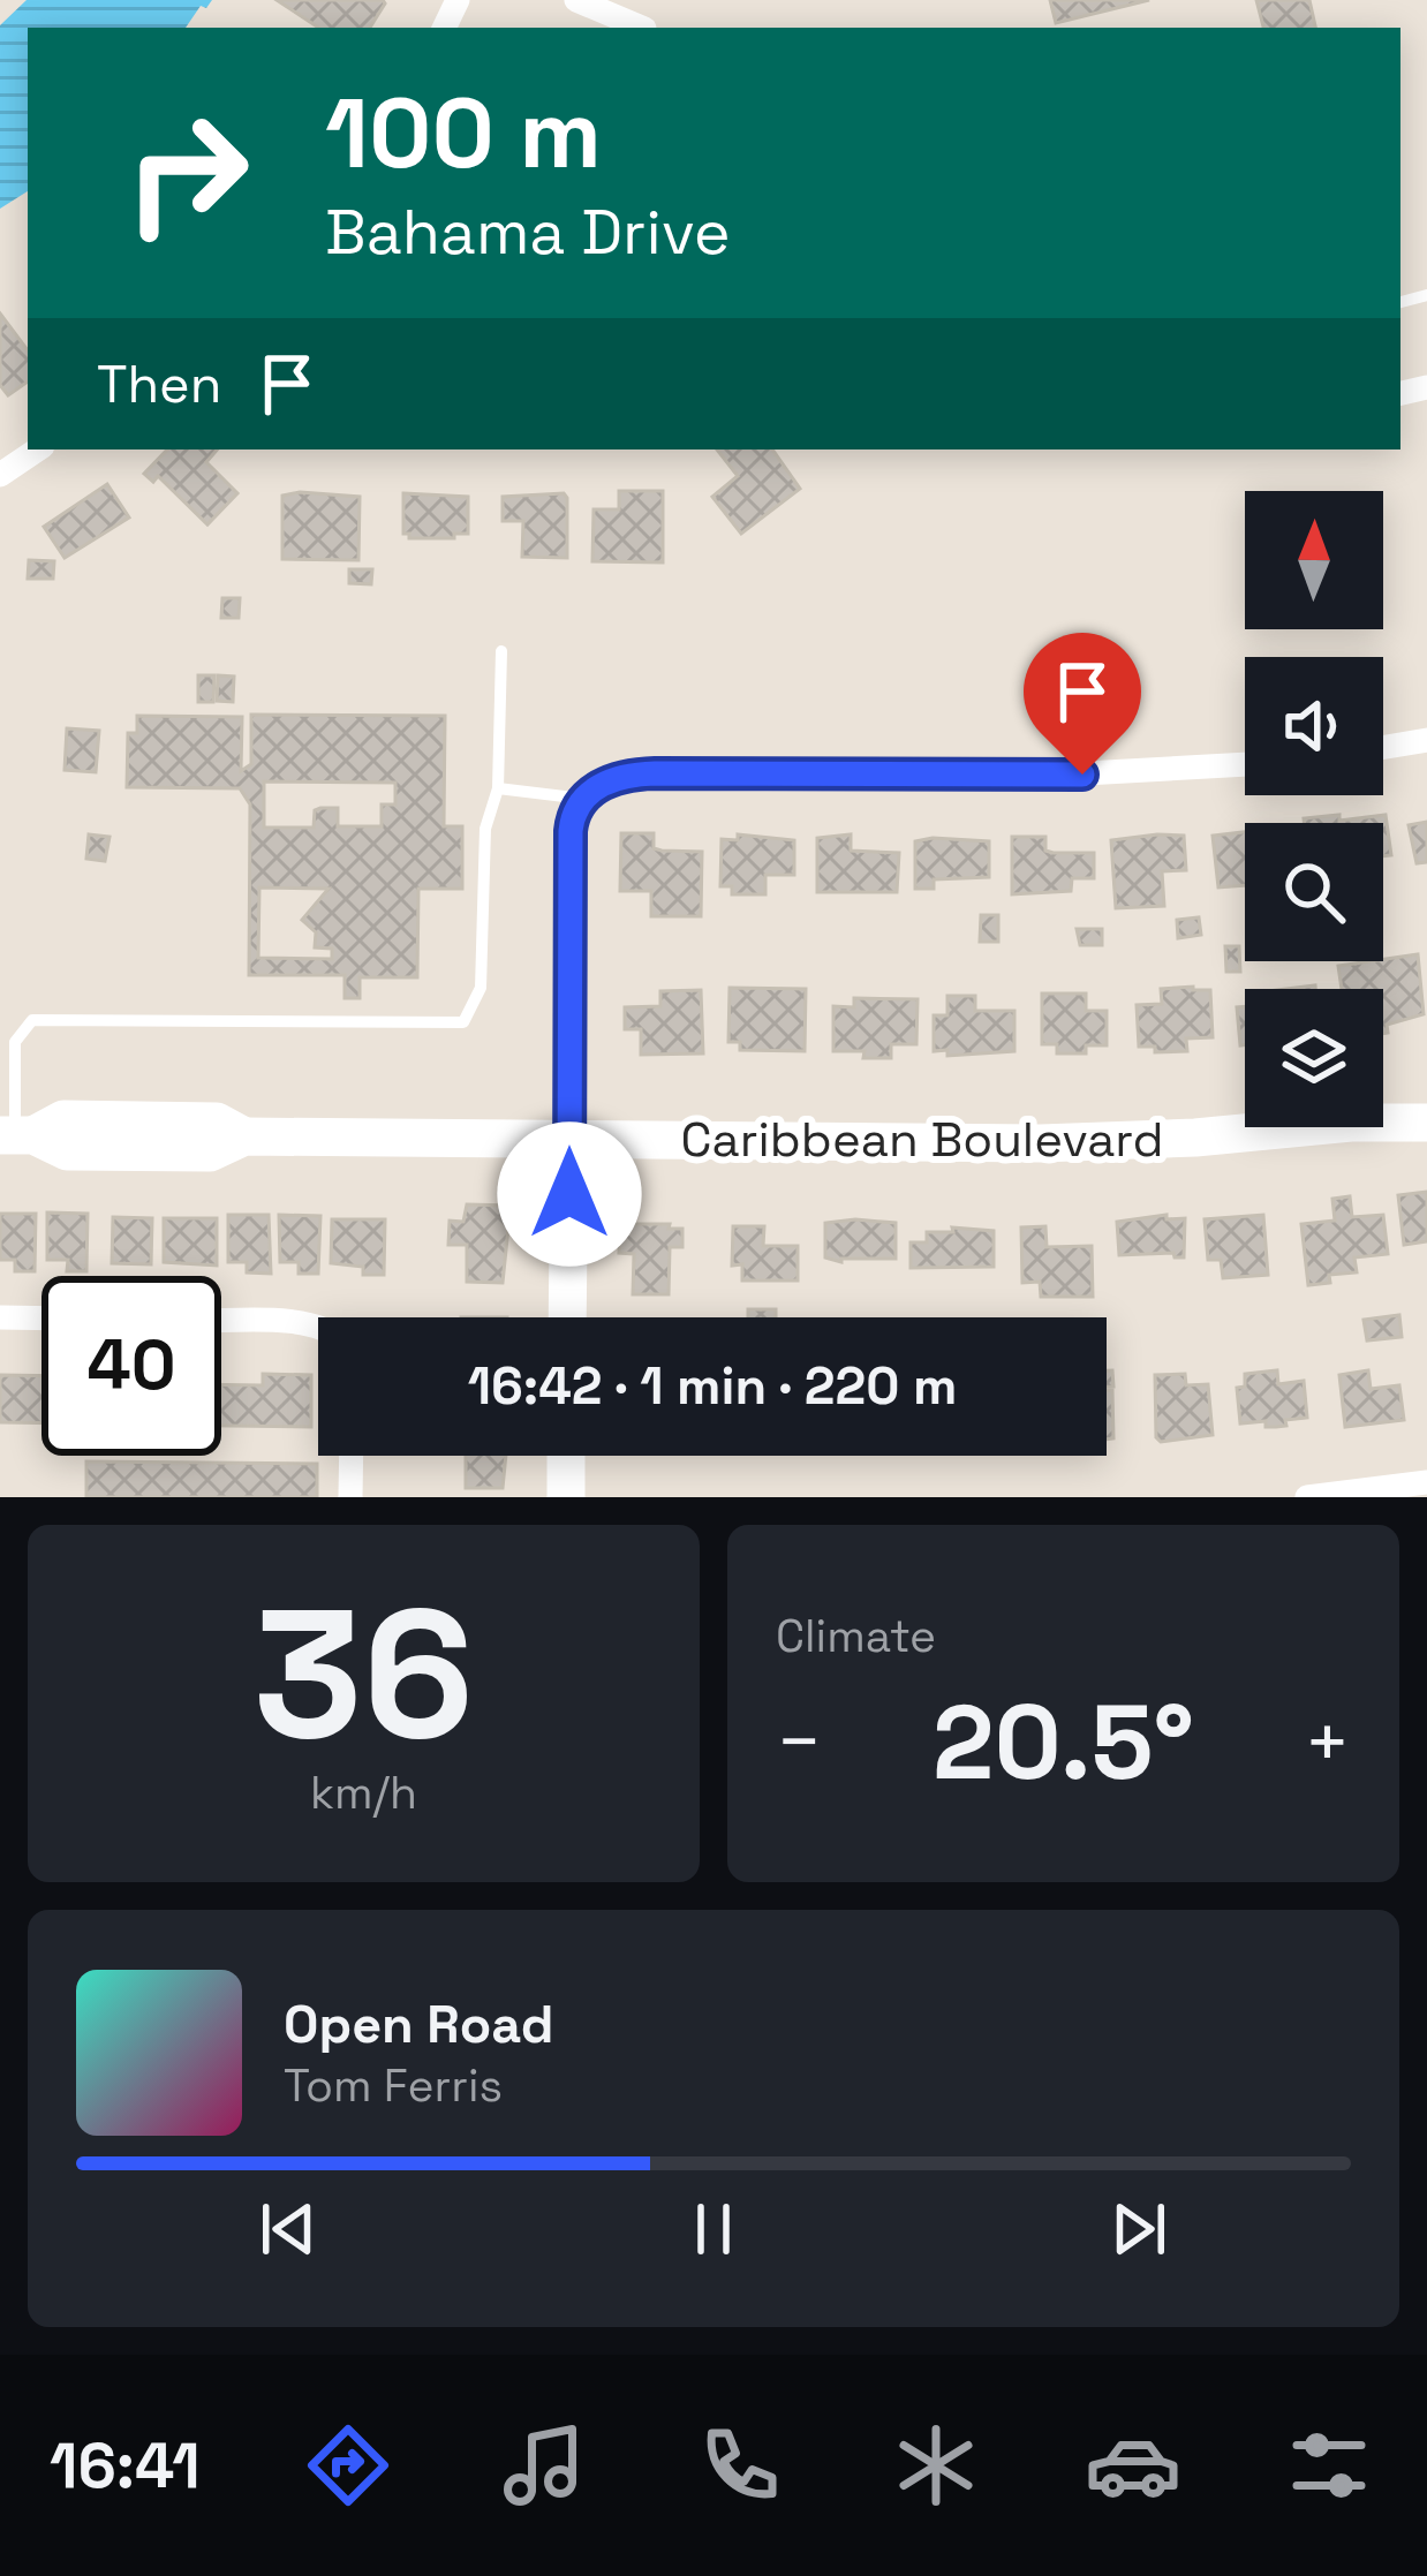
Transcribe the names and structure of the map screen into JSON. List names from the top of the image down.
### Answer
{
  "streets": {
    "street": ["Caribbean Boulevard"]
  },
  "north": "top",
  "page": {
    "turn": ["100 m", "Bahama Drive"],
    "then": "Then",
    "limit": "40",
    "trip": "16:42 · 1 min · 220 m",
    "tile": [
      ["36", "km/h"],
      "Climate"
    ],
    "heat": ["−", "20.5°", "+"],
    "song": ["Open Road", "Tom Ferris"],
    "tabs": "16:41"
  }
}
